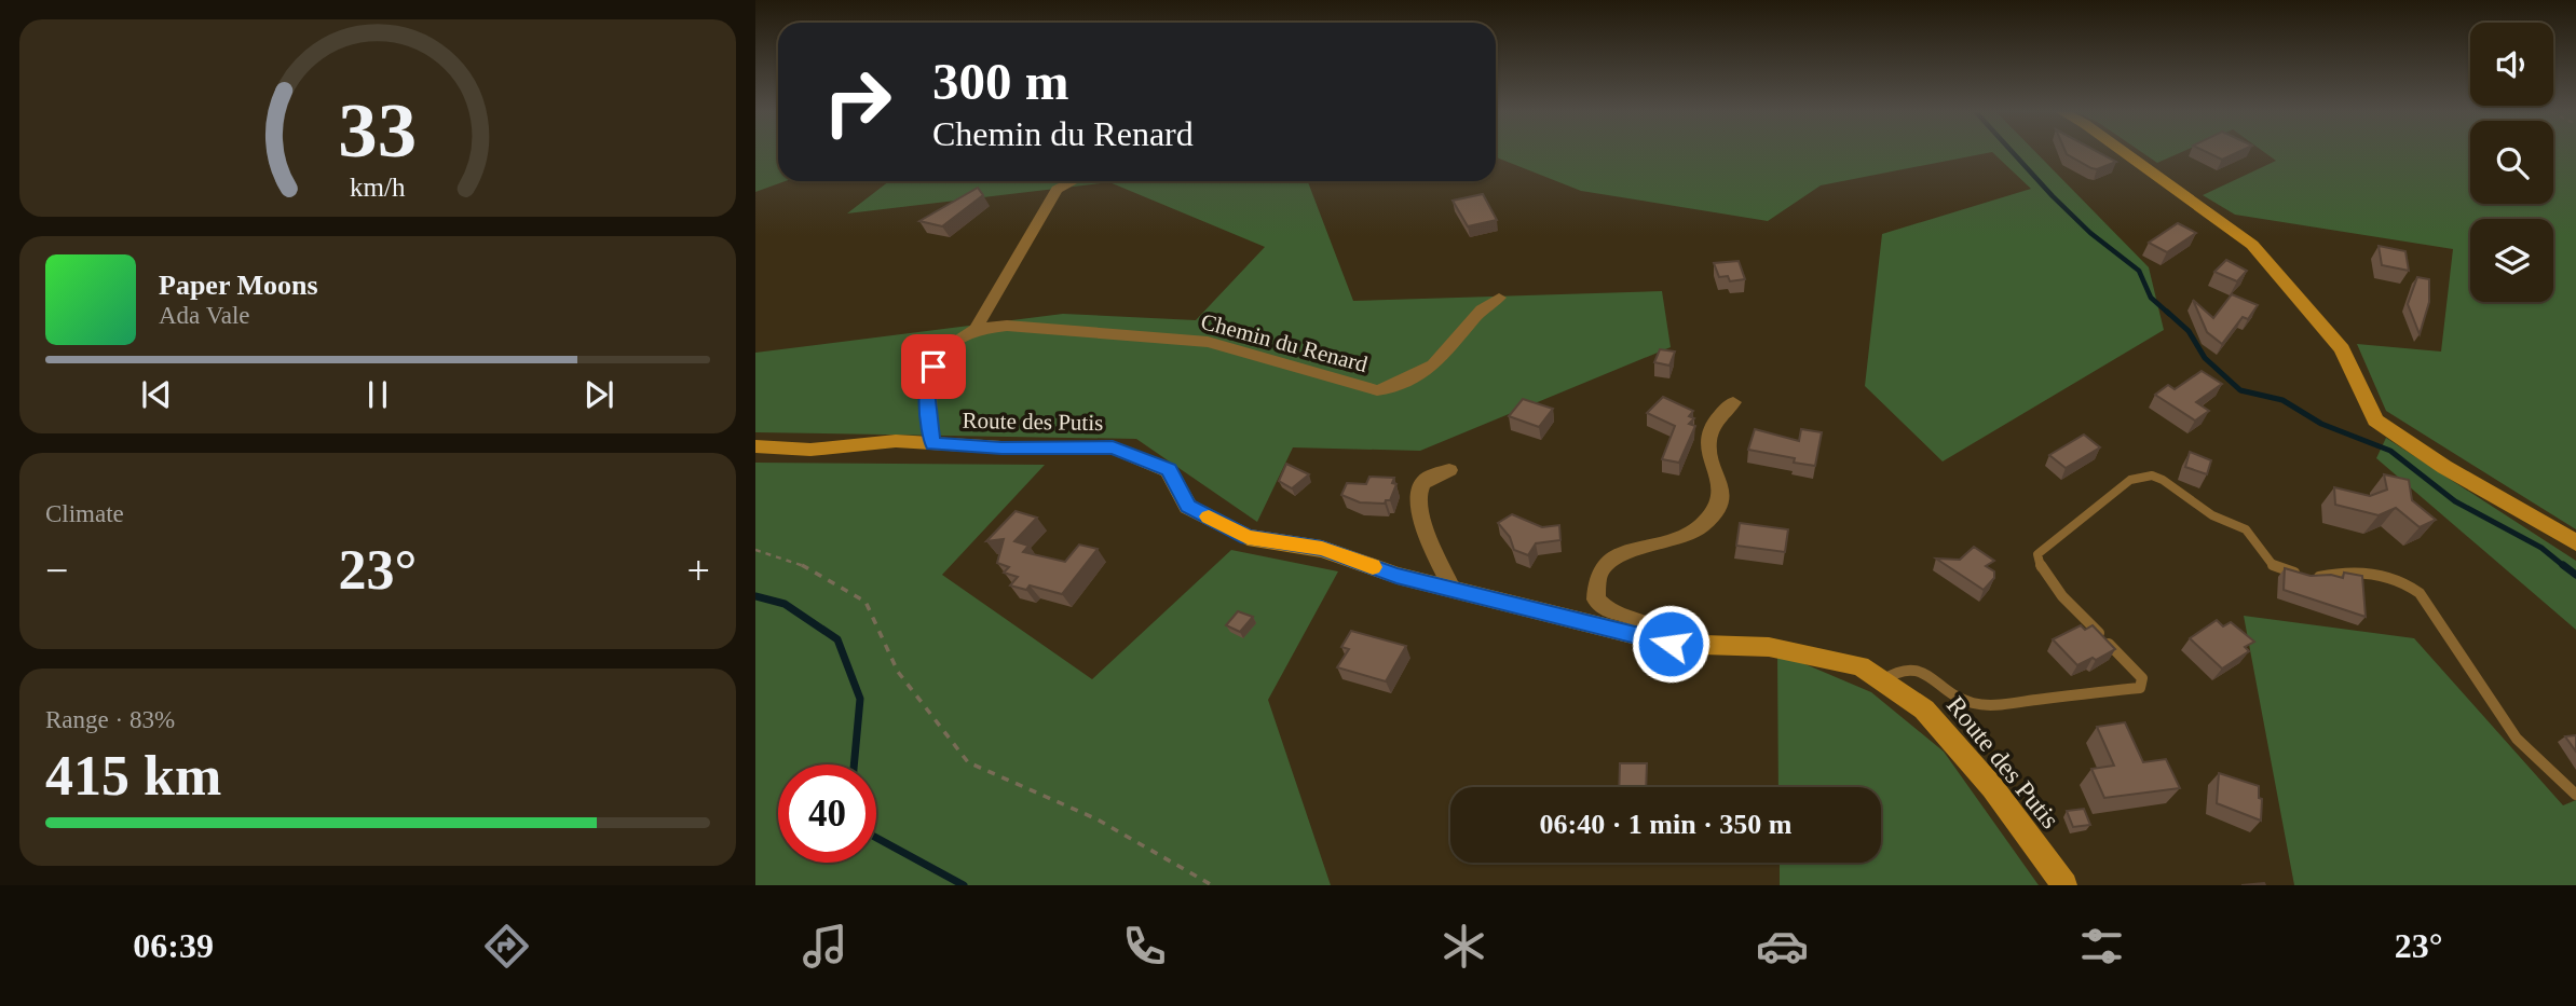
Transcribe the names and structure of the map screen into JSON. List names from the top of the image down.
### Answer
{
  "streets": {
    "street": ["Chemin du Renard", "Route des Putis"]
  },
  "crossings": [
    ["Chemin du Renard", "Route des Putis"]
  ],
  "page": {
    "turn": ["300 m", "Chemin du Renard"],
    "song": ["Paper Moons", "Ada Vale"],
    "tile": [
      "Climate",
      ["Range · 83%", "415 km"]
    ],
    "heat": ["−", "23°", "+"],
    "limit": "40",
    "trip": "06:40 · 1 min · 350 m",
    "tabs": ["06:39", "23°"],
    "gauge": ["33", "km/h"]
  }
}
